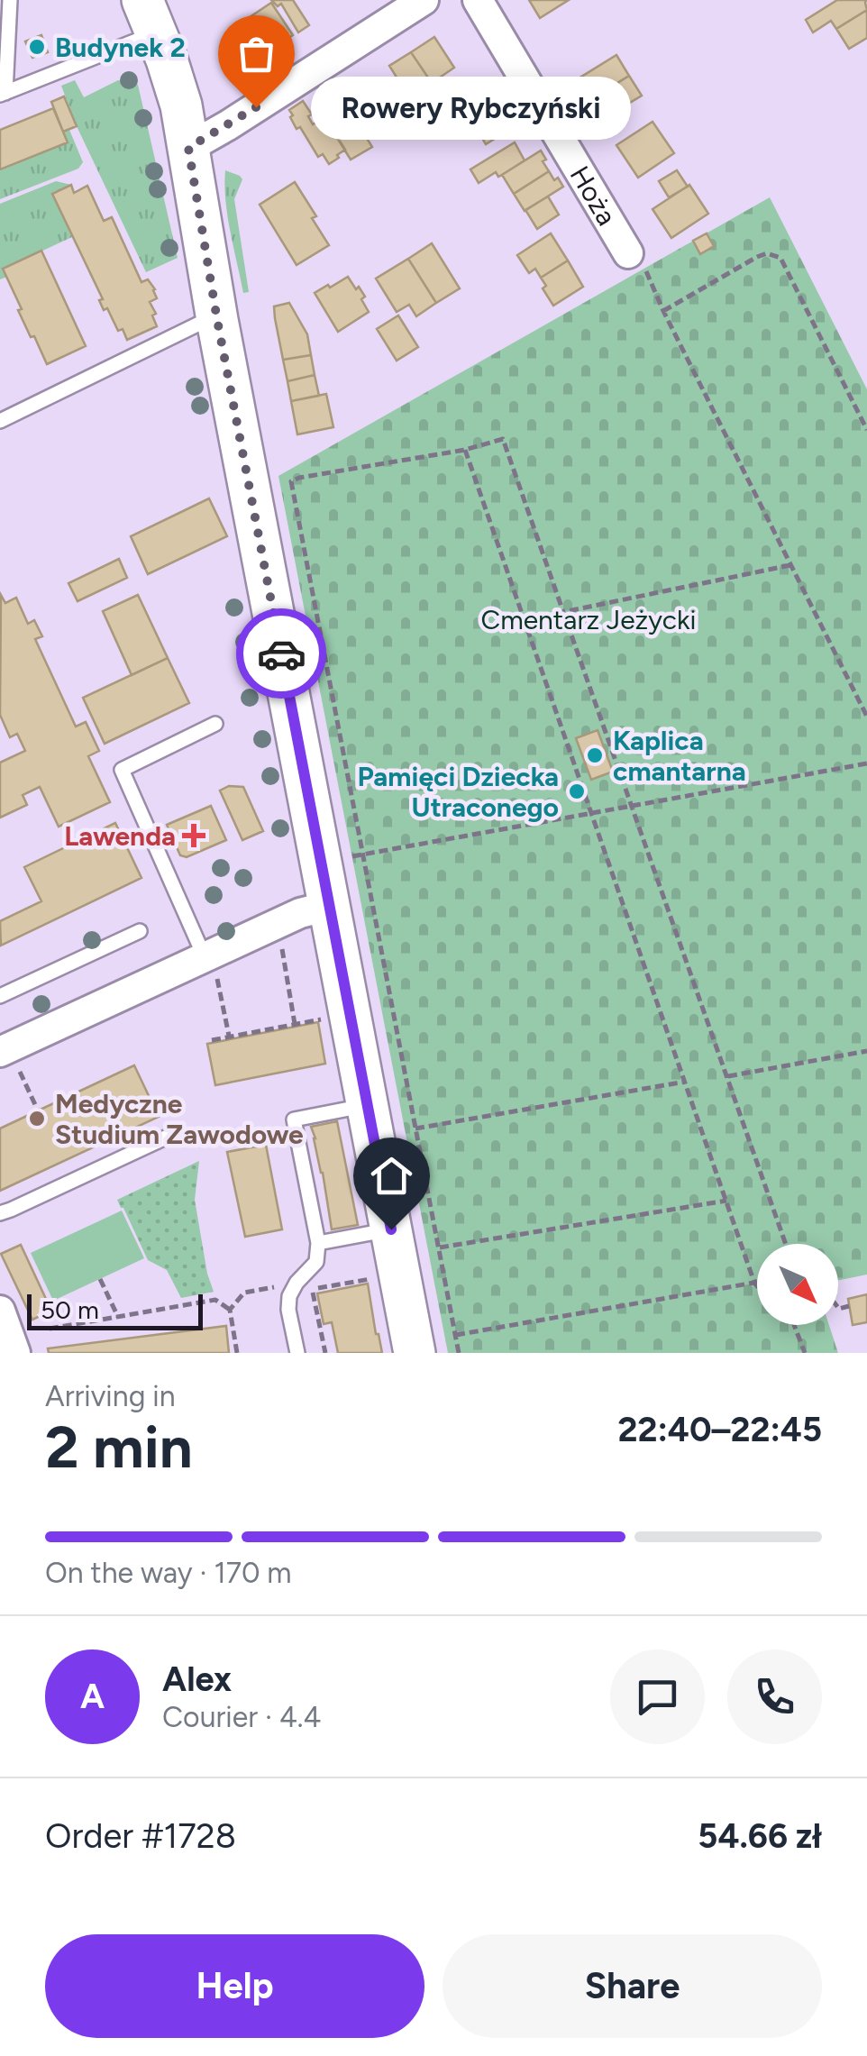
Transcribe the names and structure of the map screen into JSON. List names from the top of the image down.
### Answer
{
  "streets": {
    "street": ["Hoża"]
  },
  "parks": ["Cmentarz Jeżycki"],
  "places": {
    "other": [
      "Budynek 2",
      "Rowery Rybczyński",
      "Kaplica cmantarna",
      "Pamięci Dziecka Utraconego",
      "Medyczne Studium Zawodowe"
    ],
    "health": ["Lawenda"]
  },
  "scale_bar": "50 m",
  "north": "bottom right",
  "page": {
    "bubble": "Rowery Rybczyński",
    "scale": "50 m",
    "heading": ["2 min", "Arriving in", "22:40–22:45"],
    "panel": [
      "Alex",
      "Courier · 4.4",
      "Order #1728",
      "54.66 zł"
    ],
    "bar": "On the way · 170 m",
    "round": "A",
    "buttons": ["Help", "Share"]
  }
}
